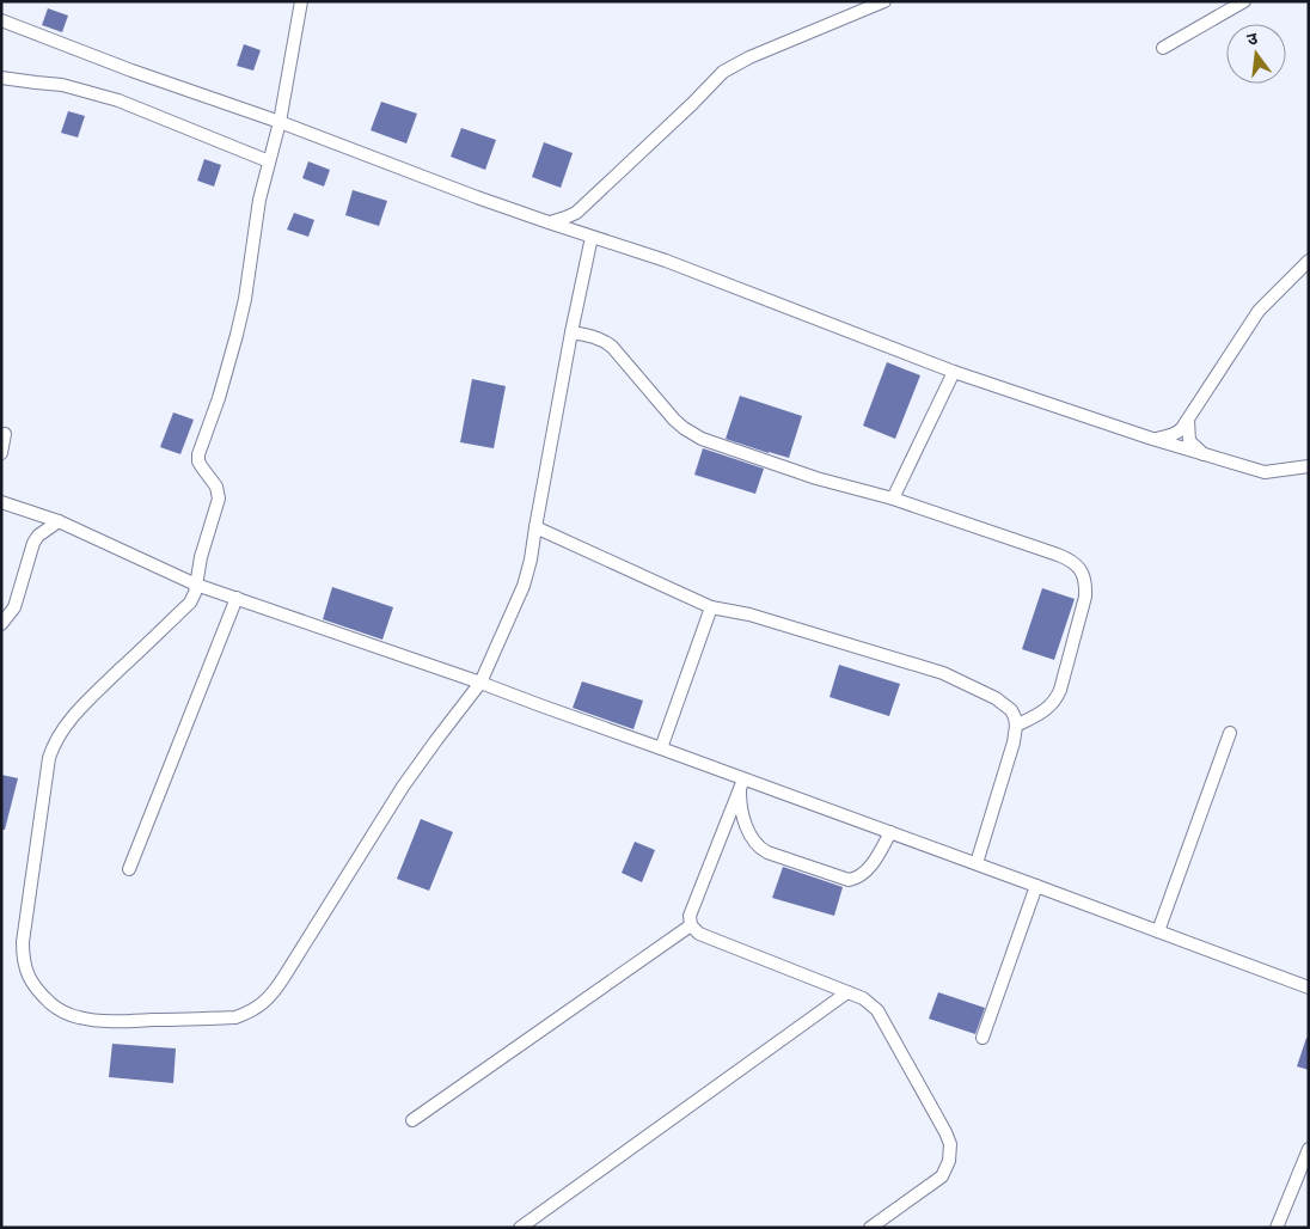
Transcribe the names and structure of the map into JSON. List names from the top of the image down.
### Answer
{
  "north": "top"
}
